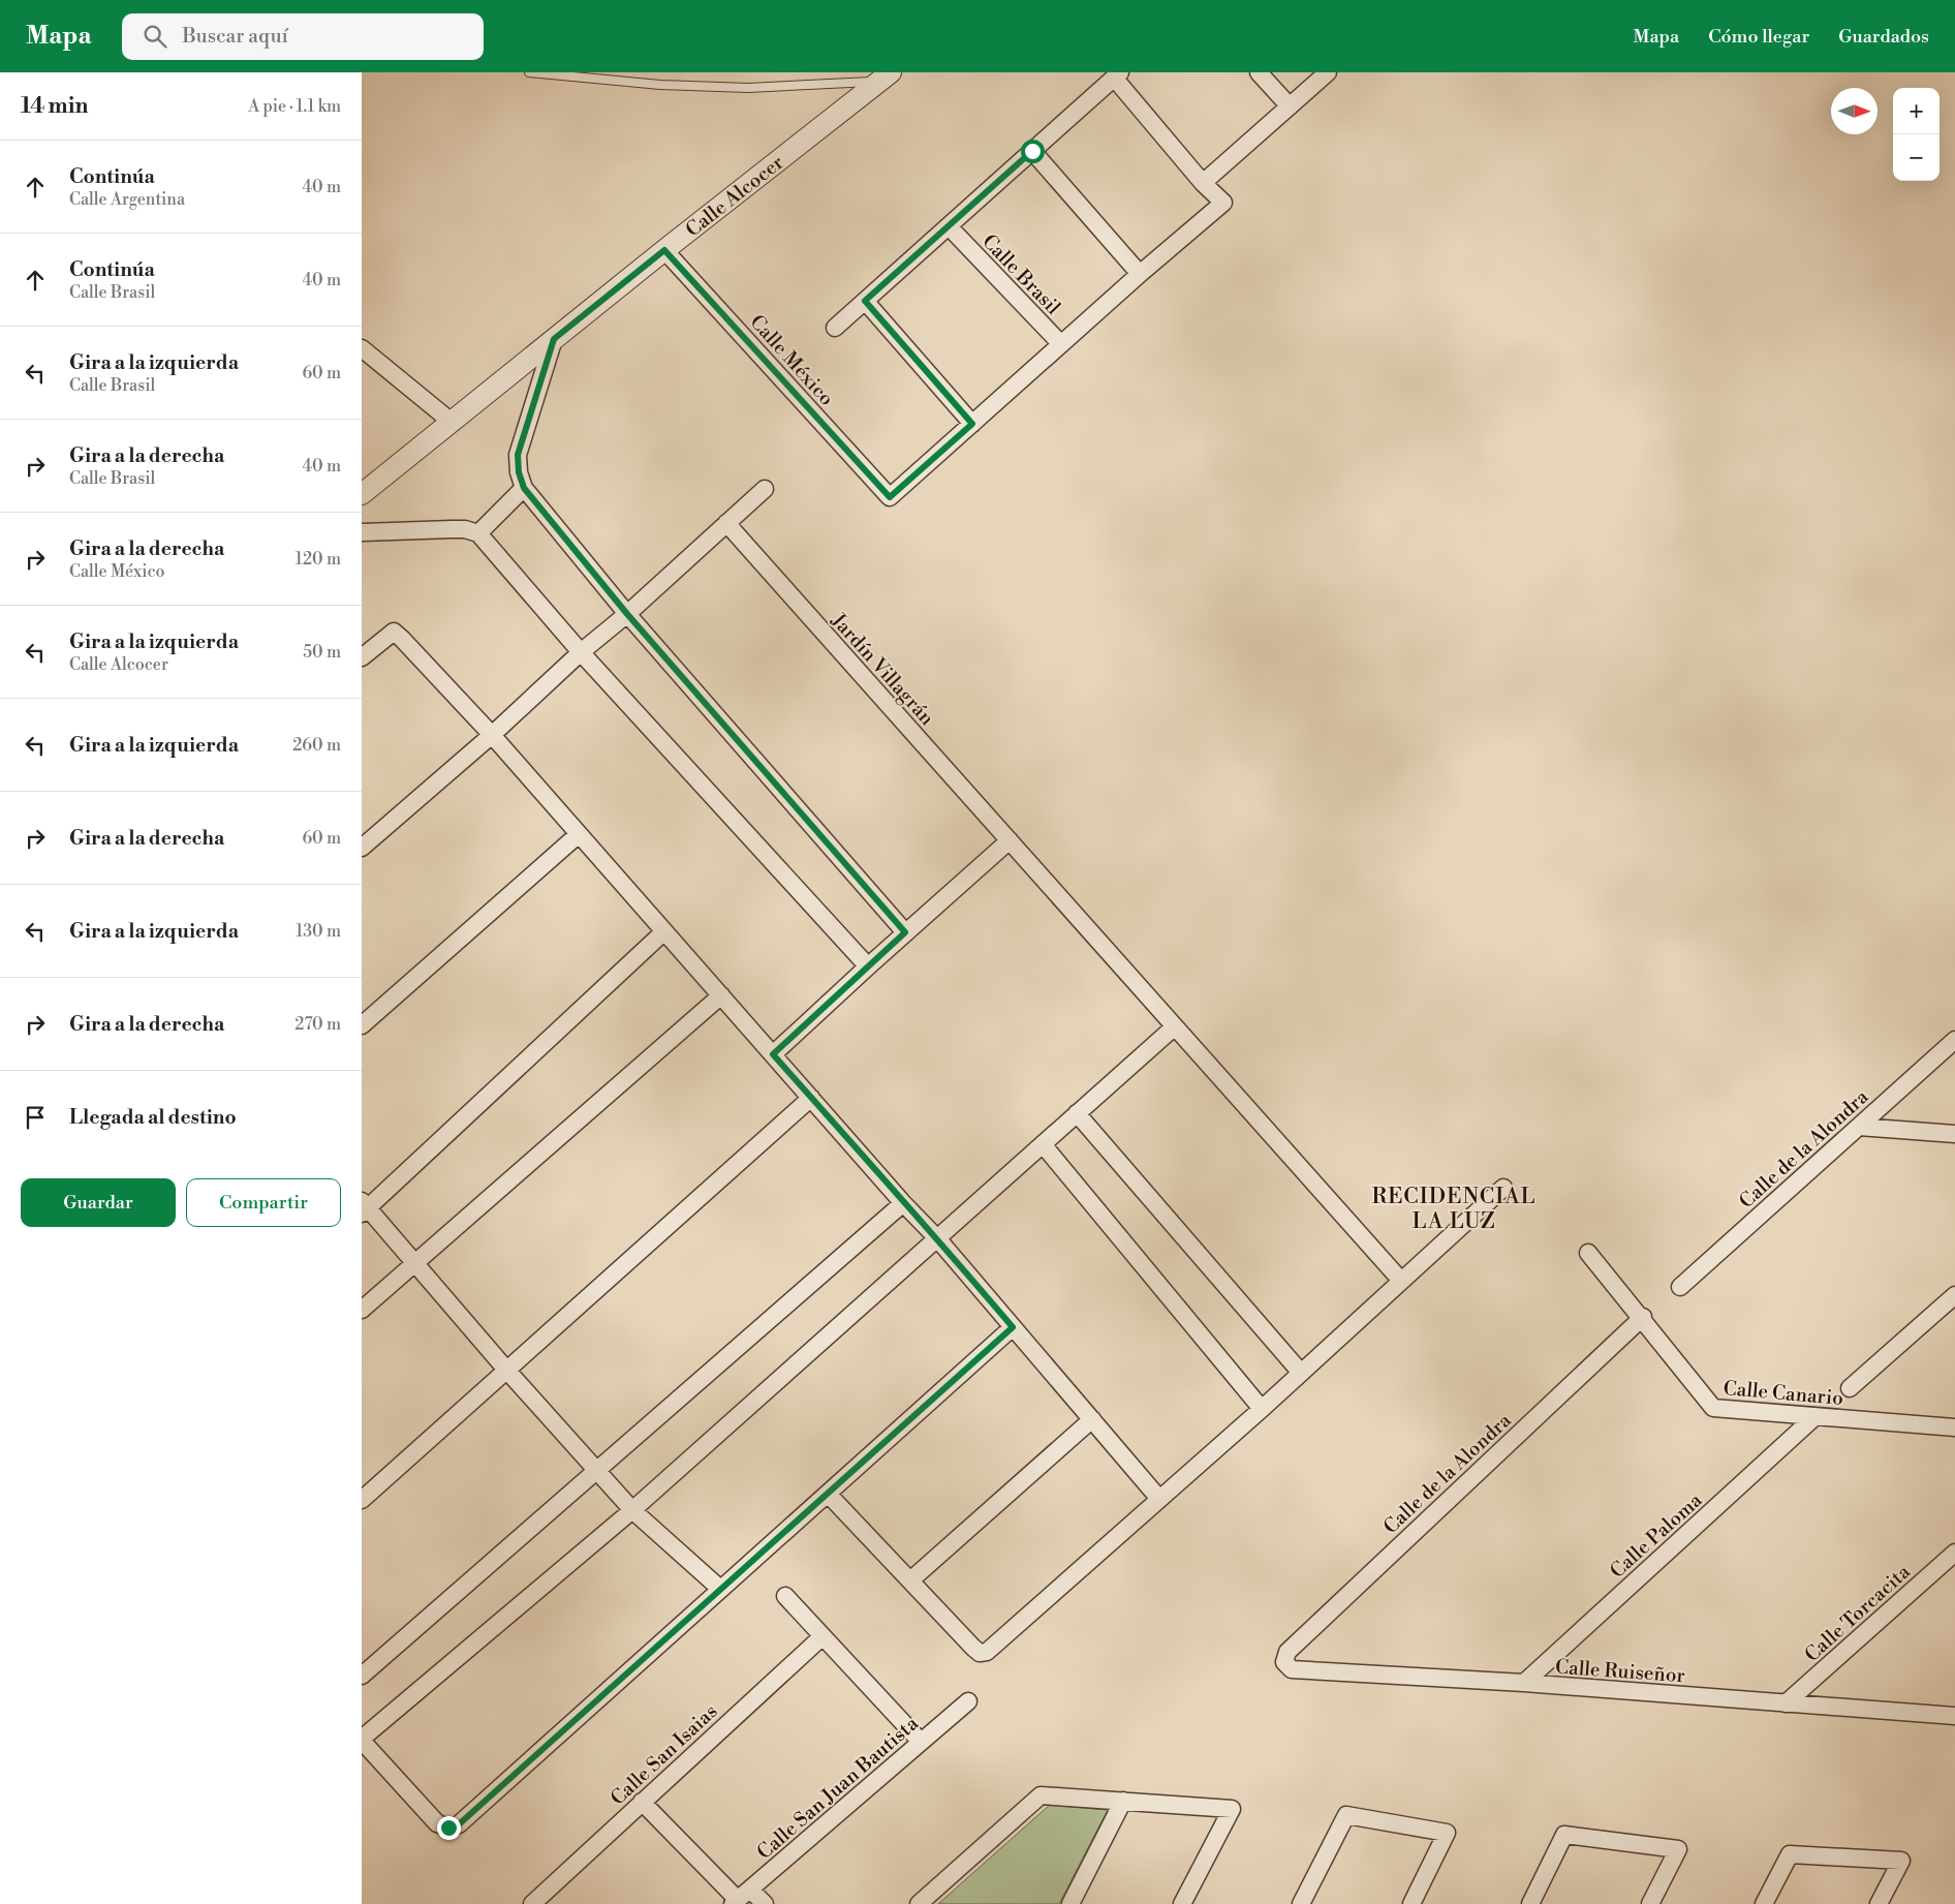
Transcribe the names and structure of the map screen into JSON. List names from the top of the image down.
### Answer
{
  "streets": {
    "street": [
      "Calle Alcocer",
      "Calle Brasil",
      "Calle México",
      "Jardín Villagrán",
      "Calle de la Alondra",
      "Calle Canario",
      "Calle Paloma",
      "Calle Torcacita",
      "Calle Ruiseñor",
      "Calle San Isaias",
      "Calle San Juan Bautista"
    ]
  },
  "crossings": [
    ["Calle Alcocer", "Calle México"],
    ["Calle Brasil", "Calle México"],
    ["Calle de la Alondra", "Calle Canario"],
    ["Calle de la Alondra", "Calle Ruiseñor"],
    ["Calle Canario", "Calle Paloma"],
    ["Calle Paloma", "Calle Ruiseñor"],
    ["Calle Torcacita", "Calle Ruiseñor"]
  ],
  "districts": ["RECIDENCIAL LA LUZ"],
  "north": "right",
  "page": {
    "header": "Mapa",
    "search": "Buscar aquí",
    "nav": ["Mapa", "Cómo llegar", "Guardados"],
    "heading": ["14 min", "A pie · 1.1 km"],
    "map_buttons": ["+", "−"],
    "list": [
      ["Continúa", "Calle Argentina", "40 m"],
      ["Continúa", "Calle Brasil", "40 m"],
      ["Gira a la izquierda", "Calle Brasil", "60 m"],
      ["Gira a la derecha", "Calle Brasil", "40 m"],
      ["Gira a la derecha", "Calle México", "120 m"],
      ["Gira a la izquierda", "Calle Alcocer", "50 m"],
      ["Gira a la izquierda", "260 m"],
      ["Gira a la derecha", "60 m"],
      ["Gira a la izquierda", "130 m"],
      ["Gira a la derecha", "270 m"],
      "Llegada al destino"
    ],
    "buttons": ["Guardar", "Compartir"]
  }
}
